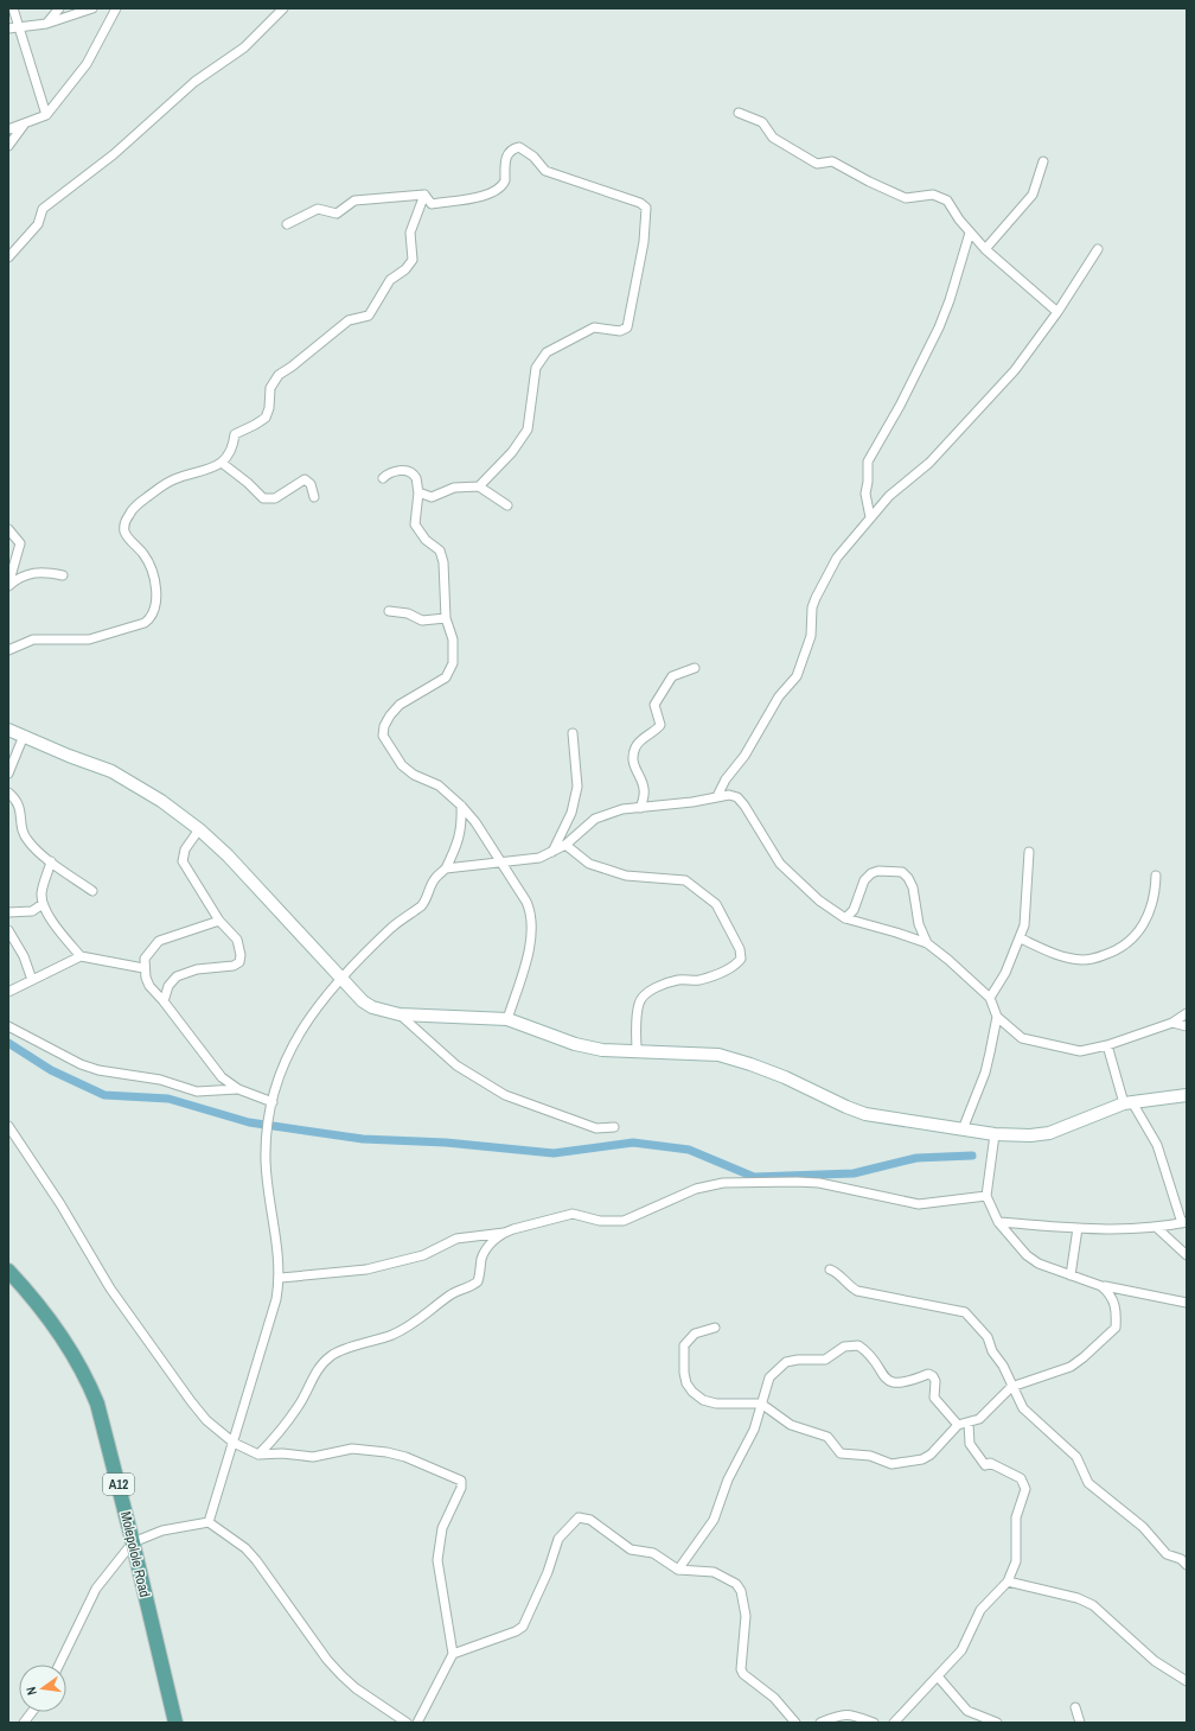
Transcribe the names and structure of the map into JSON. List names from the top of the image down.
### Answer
{
  "streets": {
    "main road": ["A12", "Molepolole Road"]
  },
  "north": "left"
}
